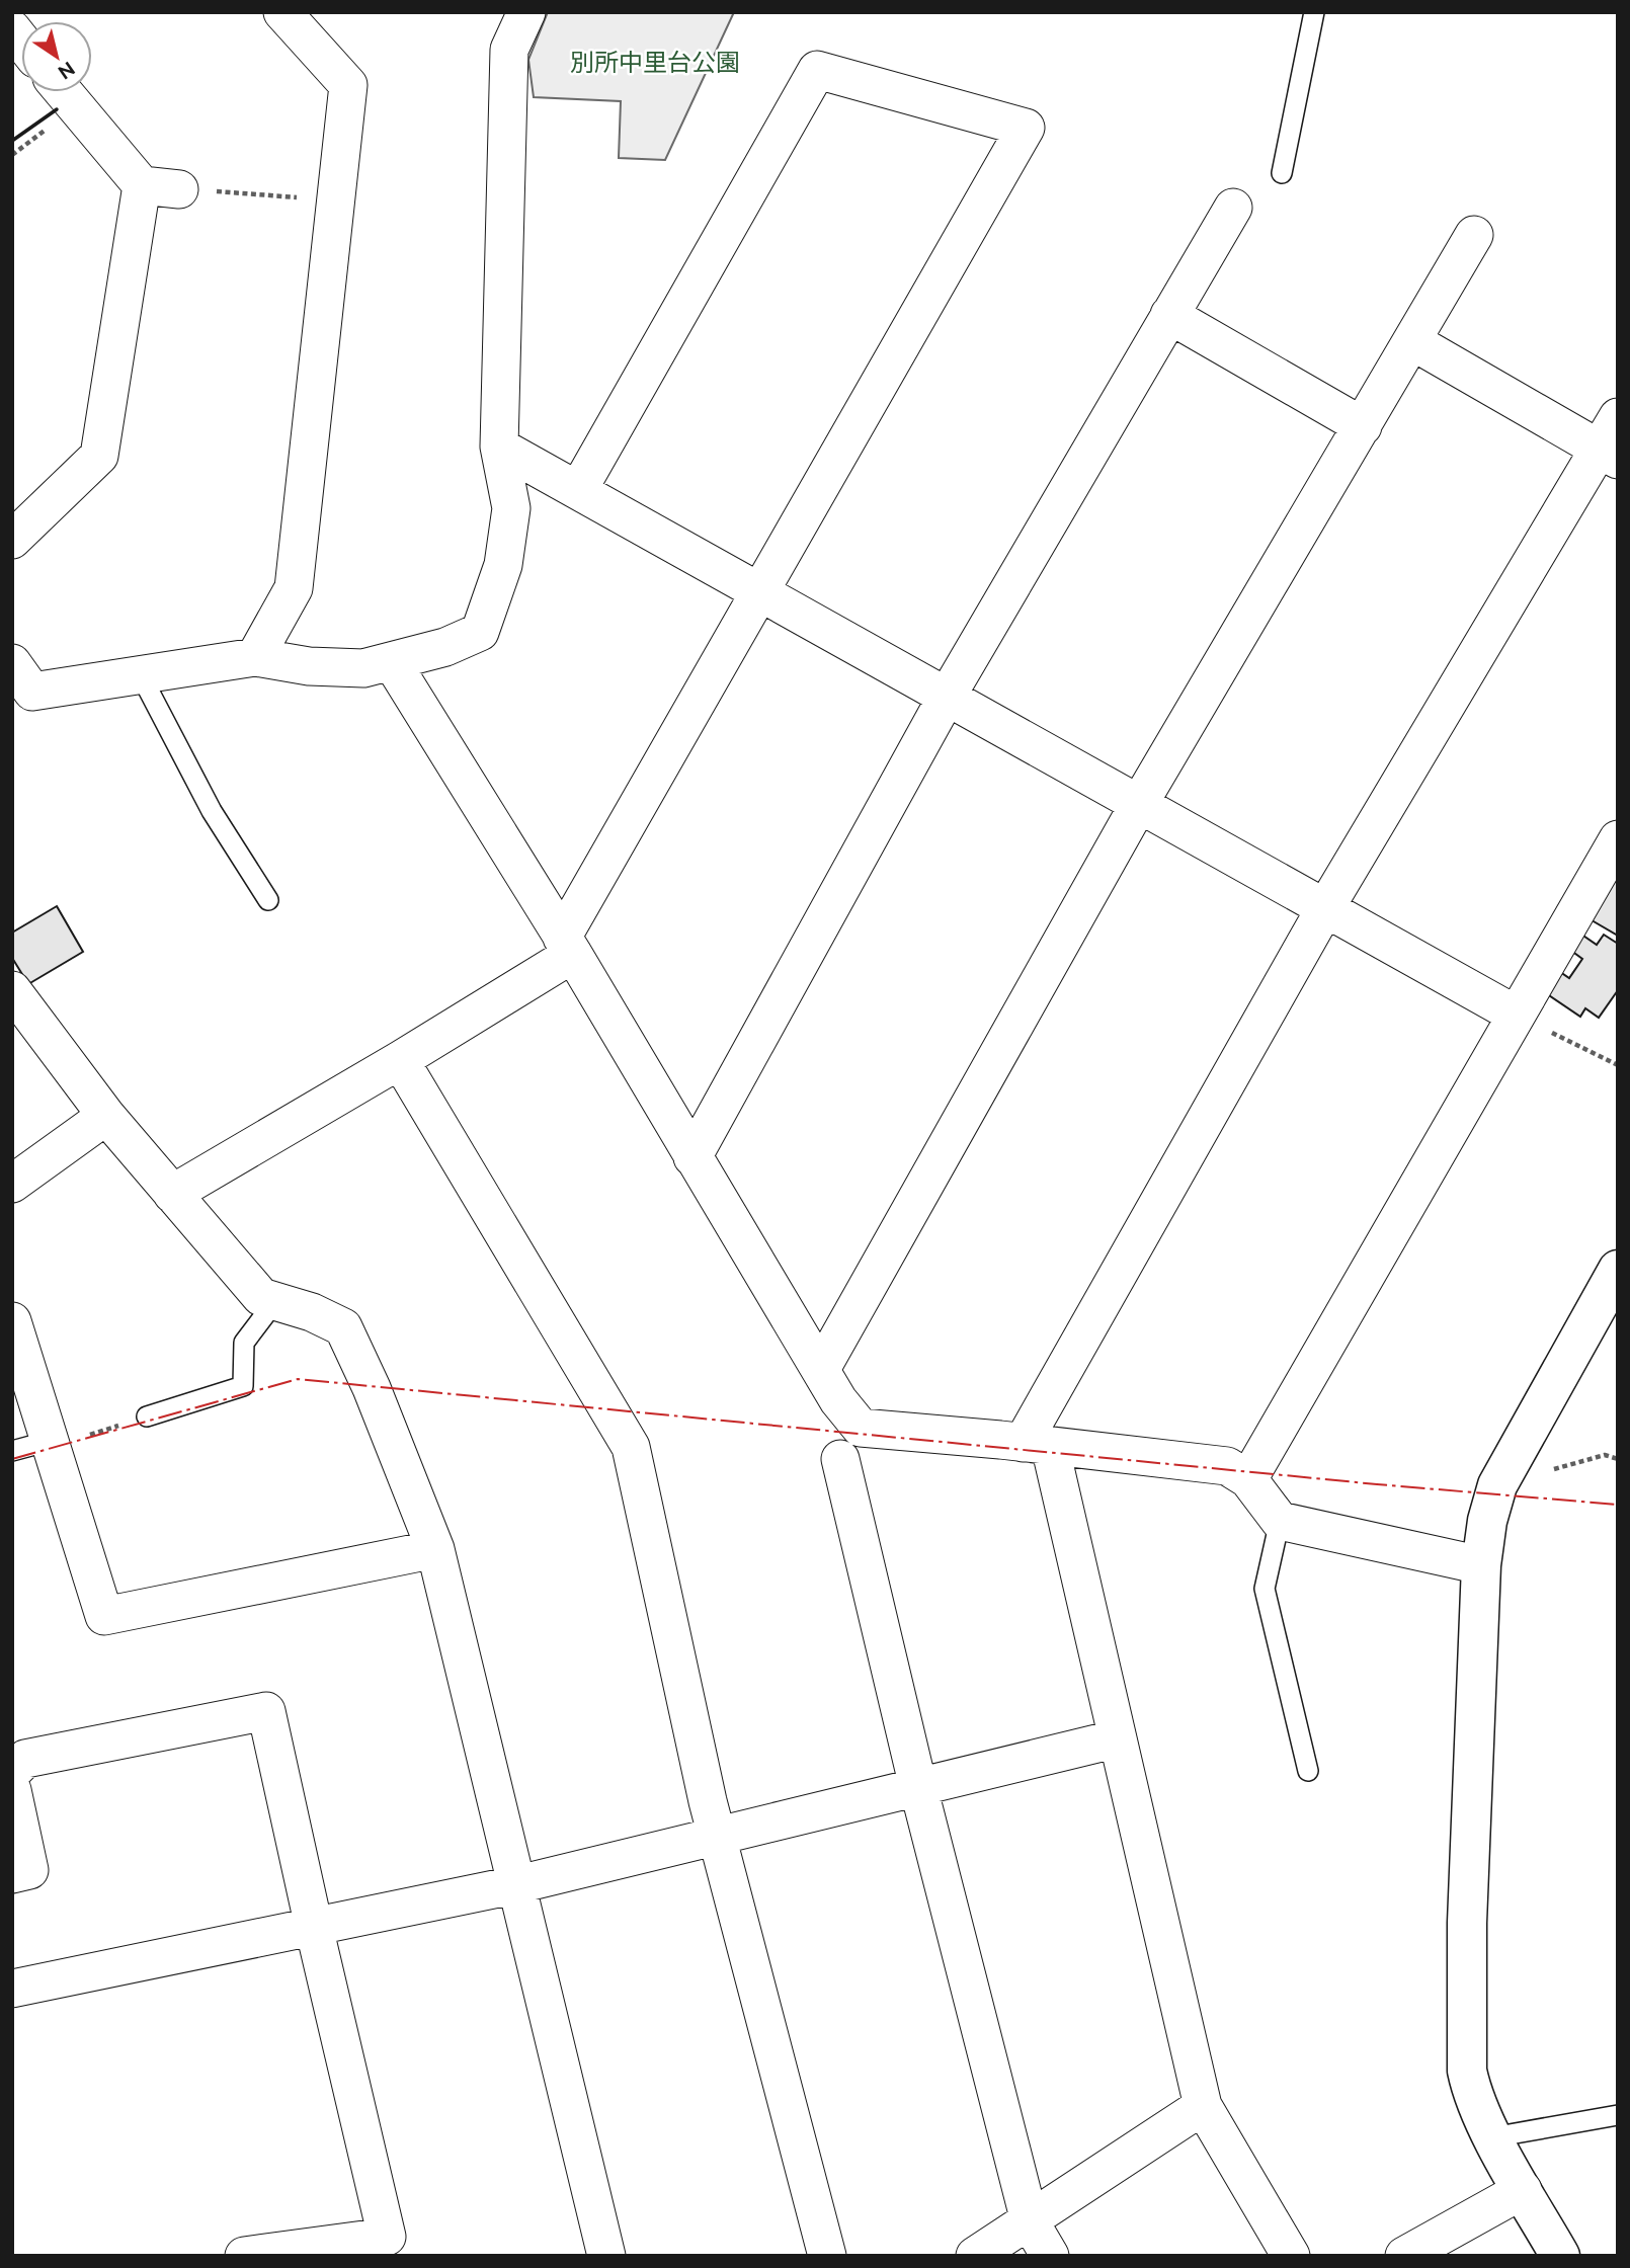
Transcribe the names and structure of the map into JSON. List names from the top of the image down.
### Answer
{
  "parks": ["別所中里台公園"],
  "north": "bottom right"
}
